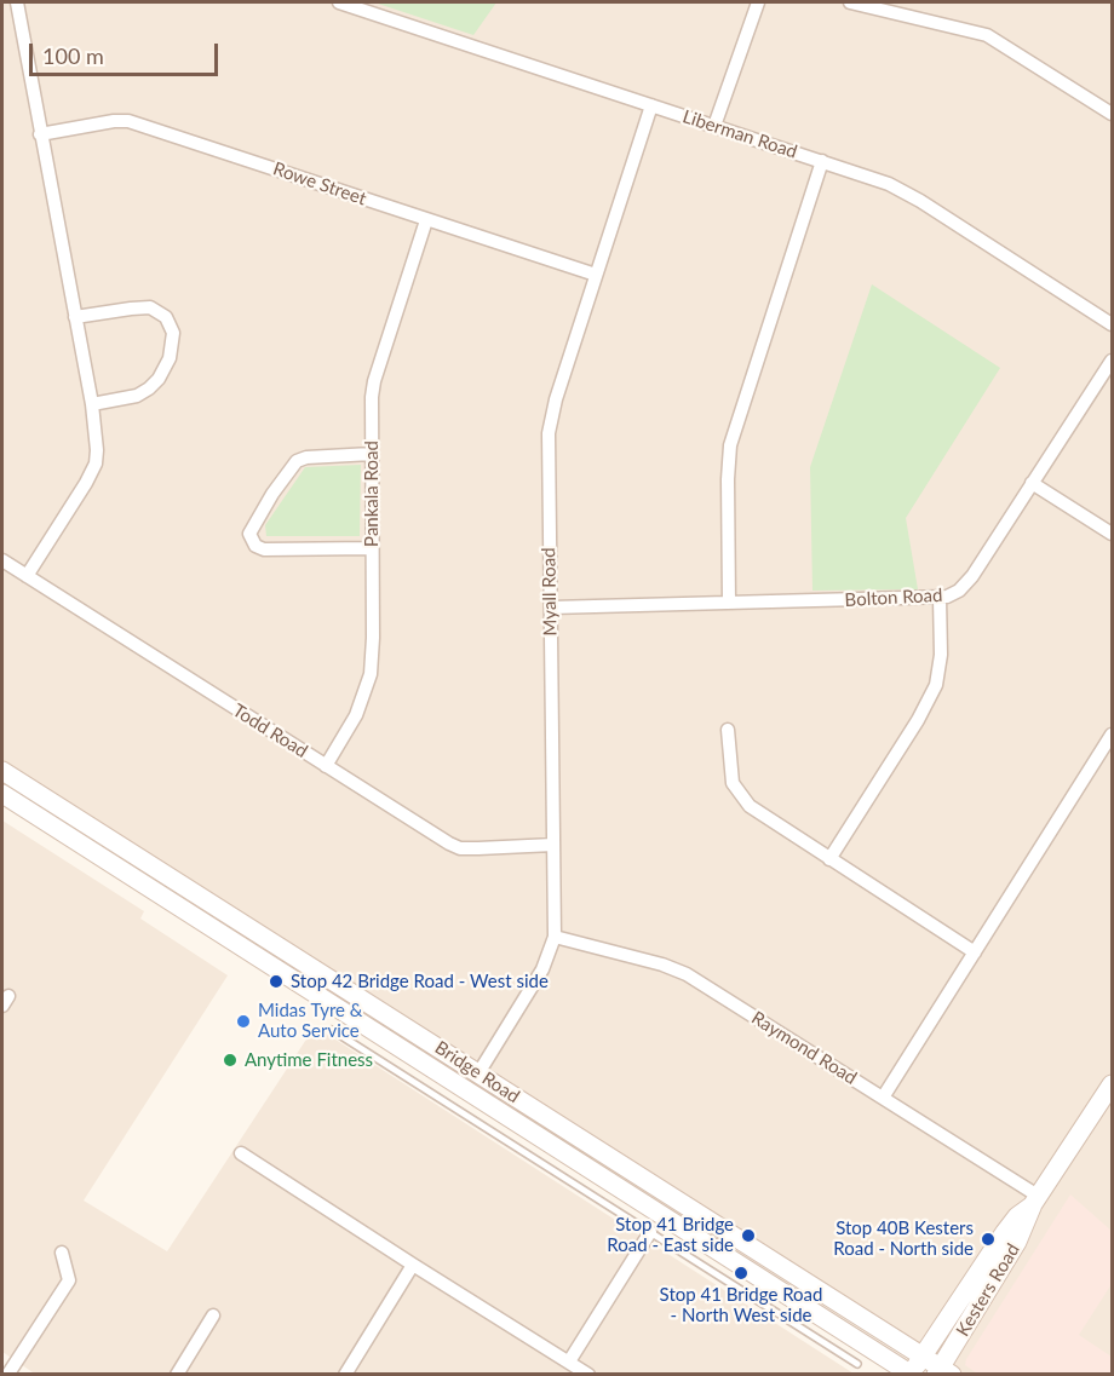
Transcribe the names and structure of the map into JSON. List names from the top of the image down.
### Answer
{
  "streets": {
    "main road": ["Bridge Road", "Kesters Road"],
    "street": [
      "Liberman Road",
      "Rowe Street",
      "Pankala Road",
      "Myall Road",
      "Bolton Road",
      "Todd Road",
      "Raymond Road"
    ]
  },
  "crossings": [
    ["Liberman Road", "Myall Road"],
    ["Rowe Street", "Pankala Road"],
    ["Rowe Street", "Myall Road"],
    ["Pankala Road", "Todd Road"],
    ["Myall Road", "Bolton Road"],
    ["Myall Road", "Todd Road"],
    ["Myall Road", "Raymond Road"],
    ["Myall Road", "Bridge Road"],
    ["Raymond Road", "Kesters Road"],
    ["Bridge Road", "Kesters Road"]
  ],
  "places": [
    "Stop 42 Bridge Road - West side",
    "Midas Tyre & Auto Service",
    "Anytime Fitness",
    "Stop 41 Bridge Road - East side",
    "Stop 40B Kesters Road - North side",
    "Stop 41 Bridge Road - North West side"
  ],
  "scale_bar": "100 m"
}
